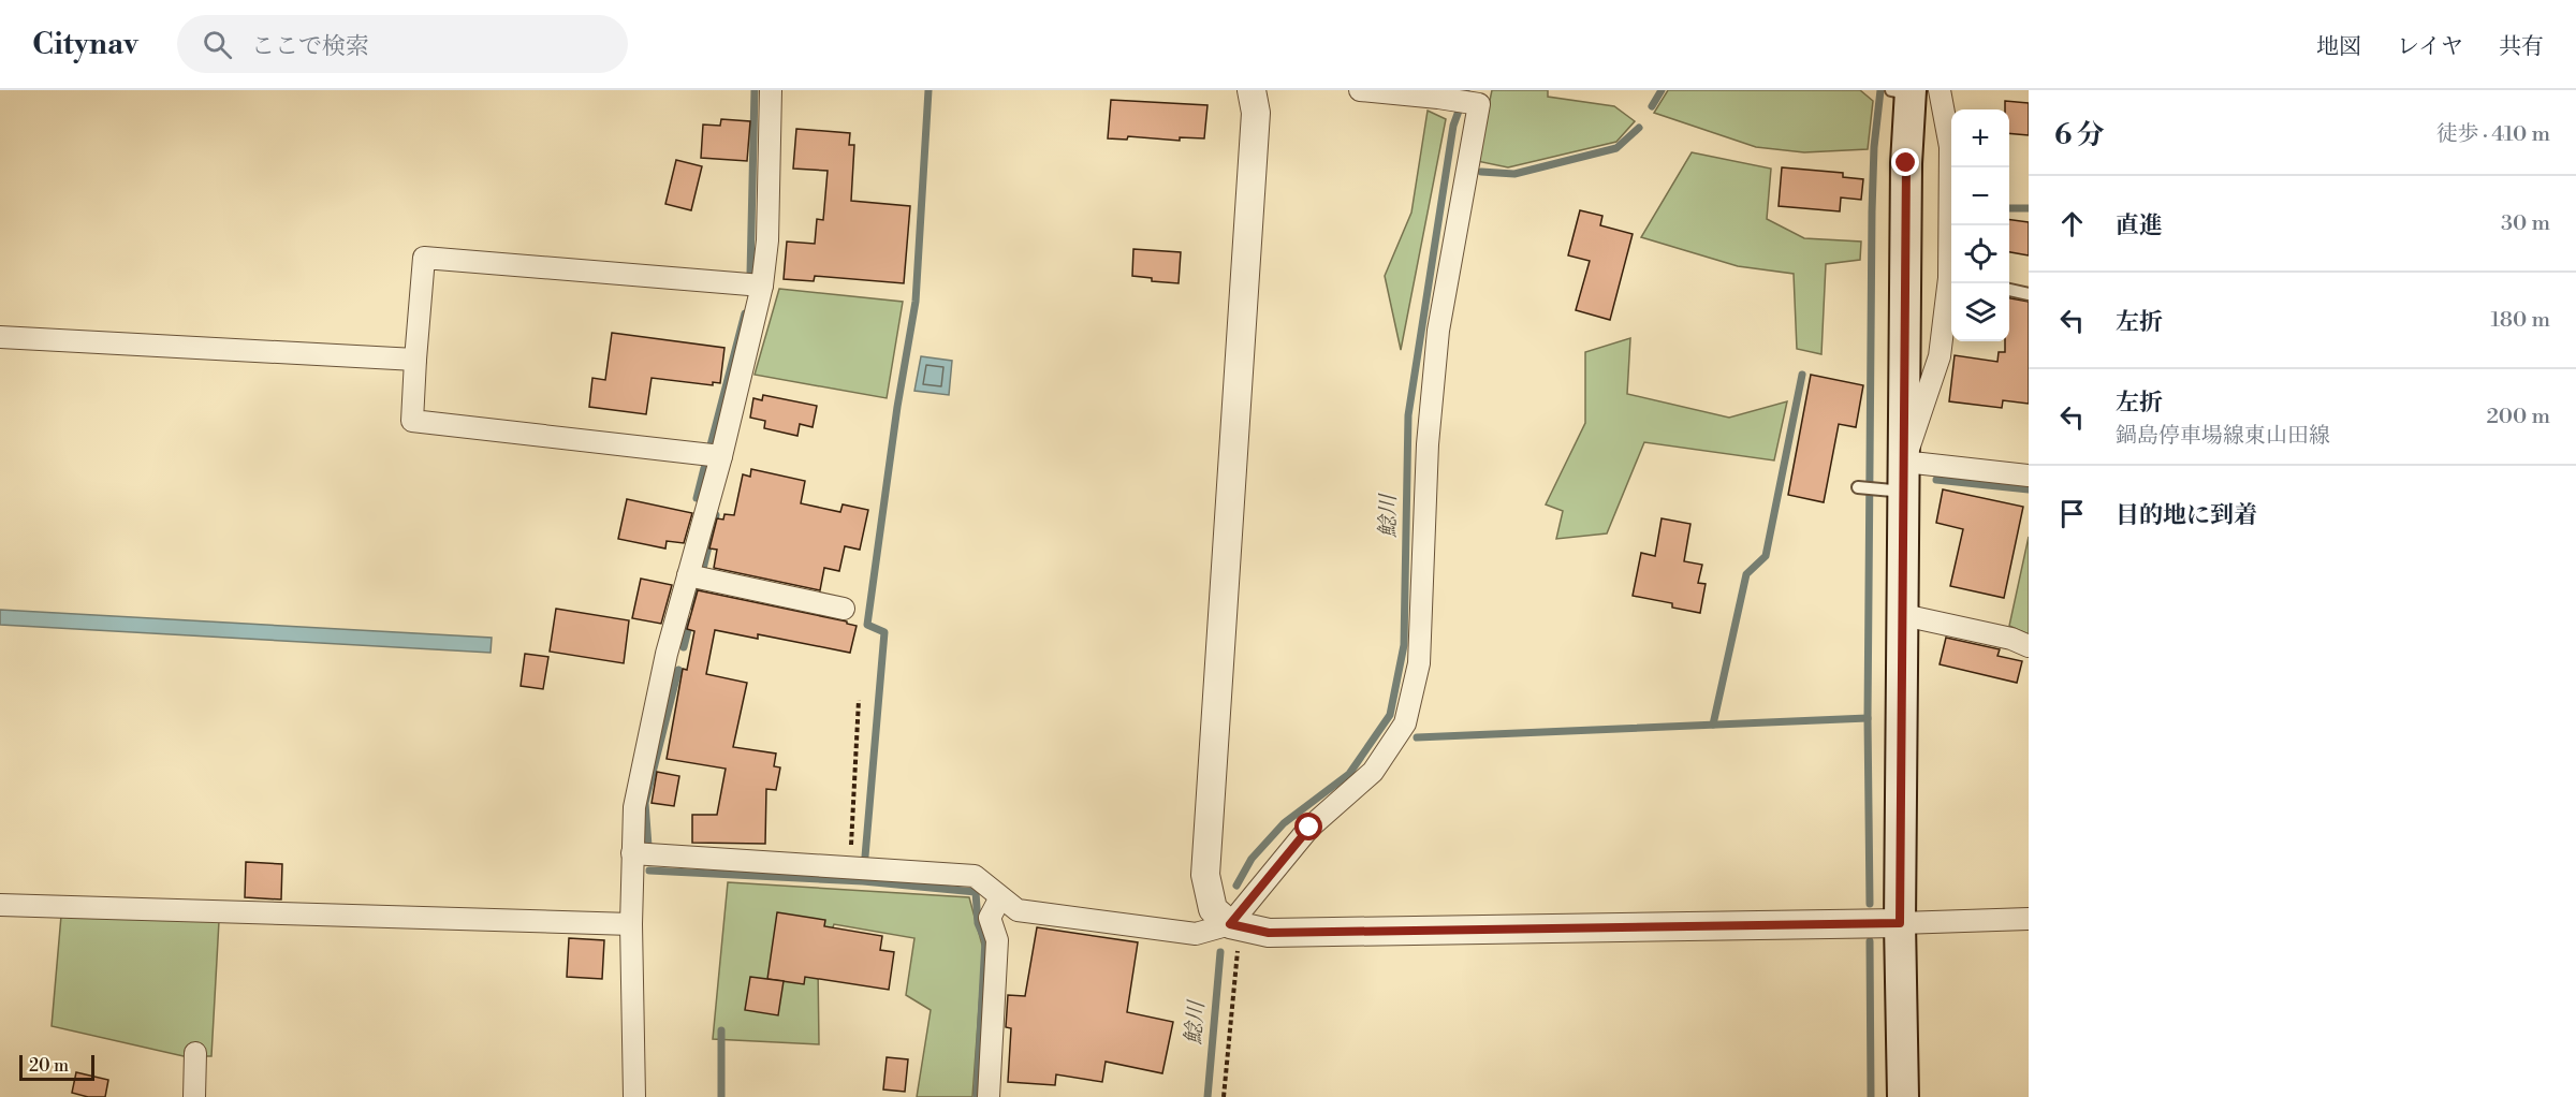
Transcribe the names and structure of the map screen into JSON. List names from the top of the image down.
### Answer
{
  "water": ["鯰川"],
  "scale_bar": "20 m",
  "page": {
    "header": "Citynav",
    "search": "ここで検索",
    "nav": ["地図", "レイヤ", "共有"],
    "heading": ["6 分", "徒歩 · 410 m"],
    "map_buttons": ["+", "−"],
    "list": [
      ["直進", "30 m"],
      ["左折", "180 m"],
      ["左折", "鍋島停車場線東山田線", "200 m"],
      "目的地に到着"
    ],
    "scale": "20 m"
  }
}
